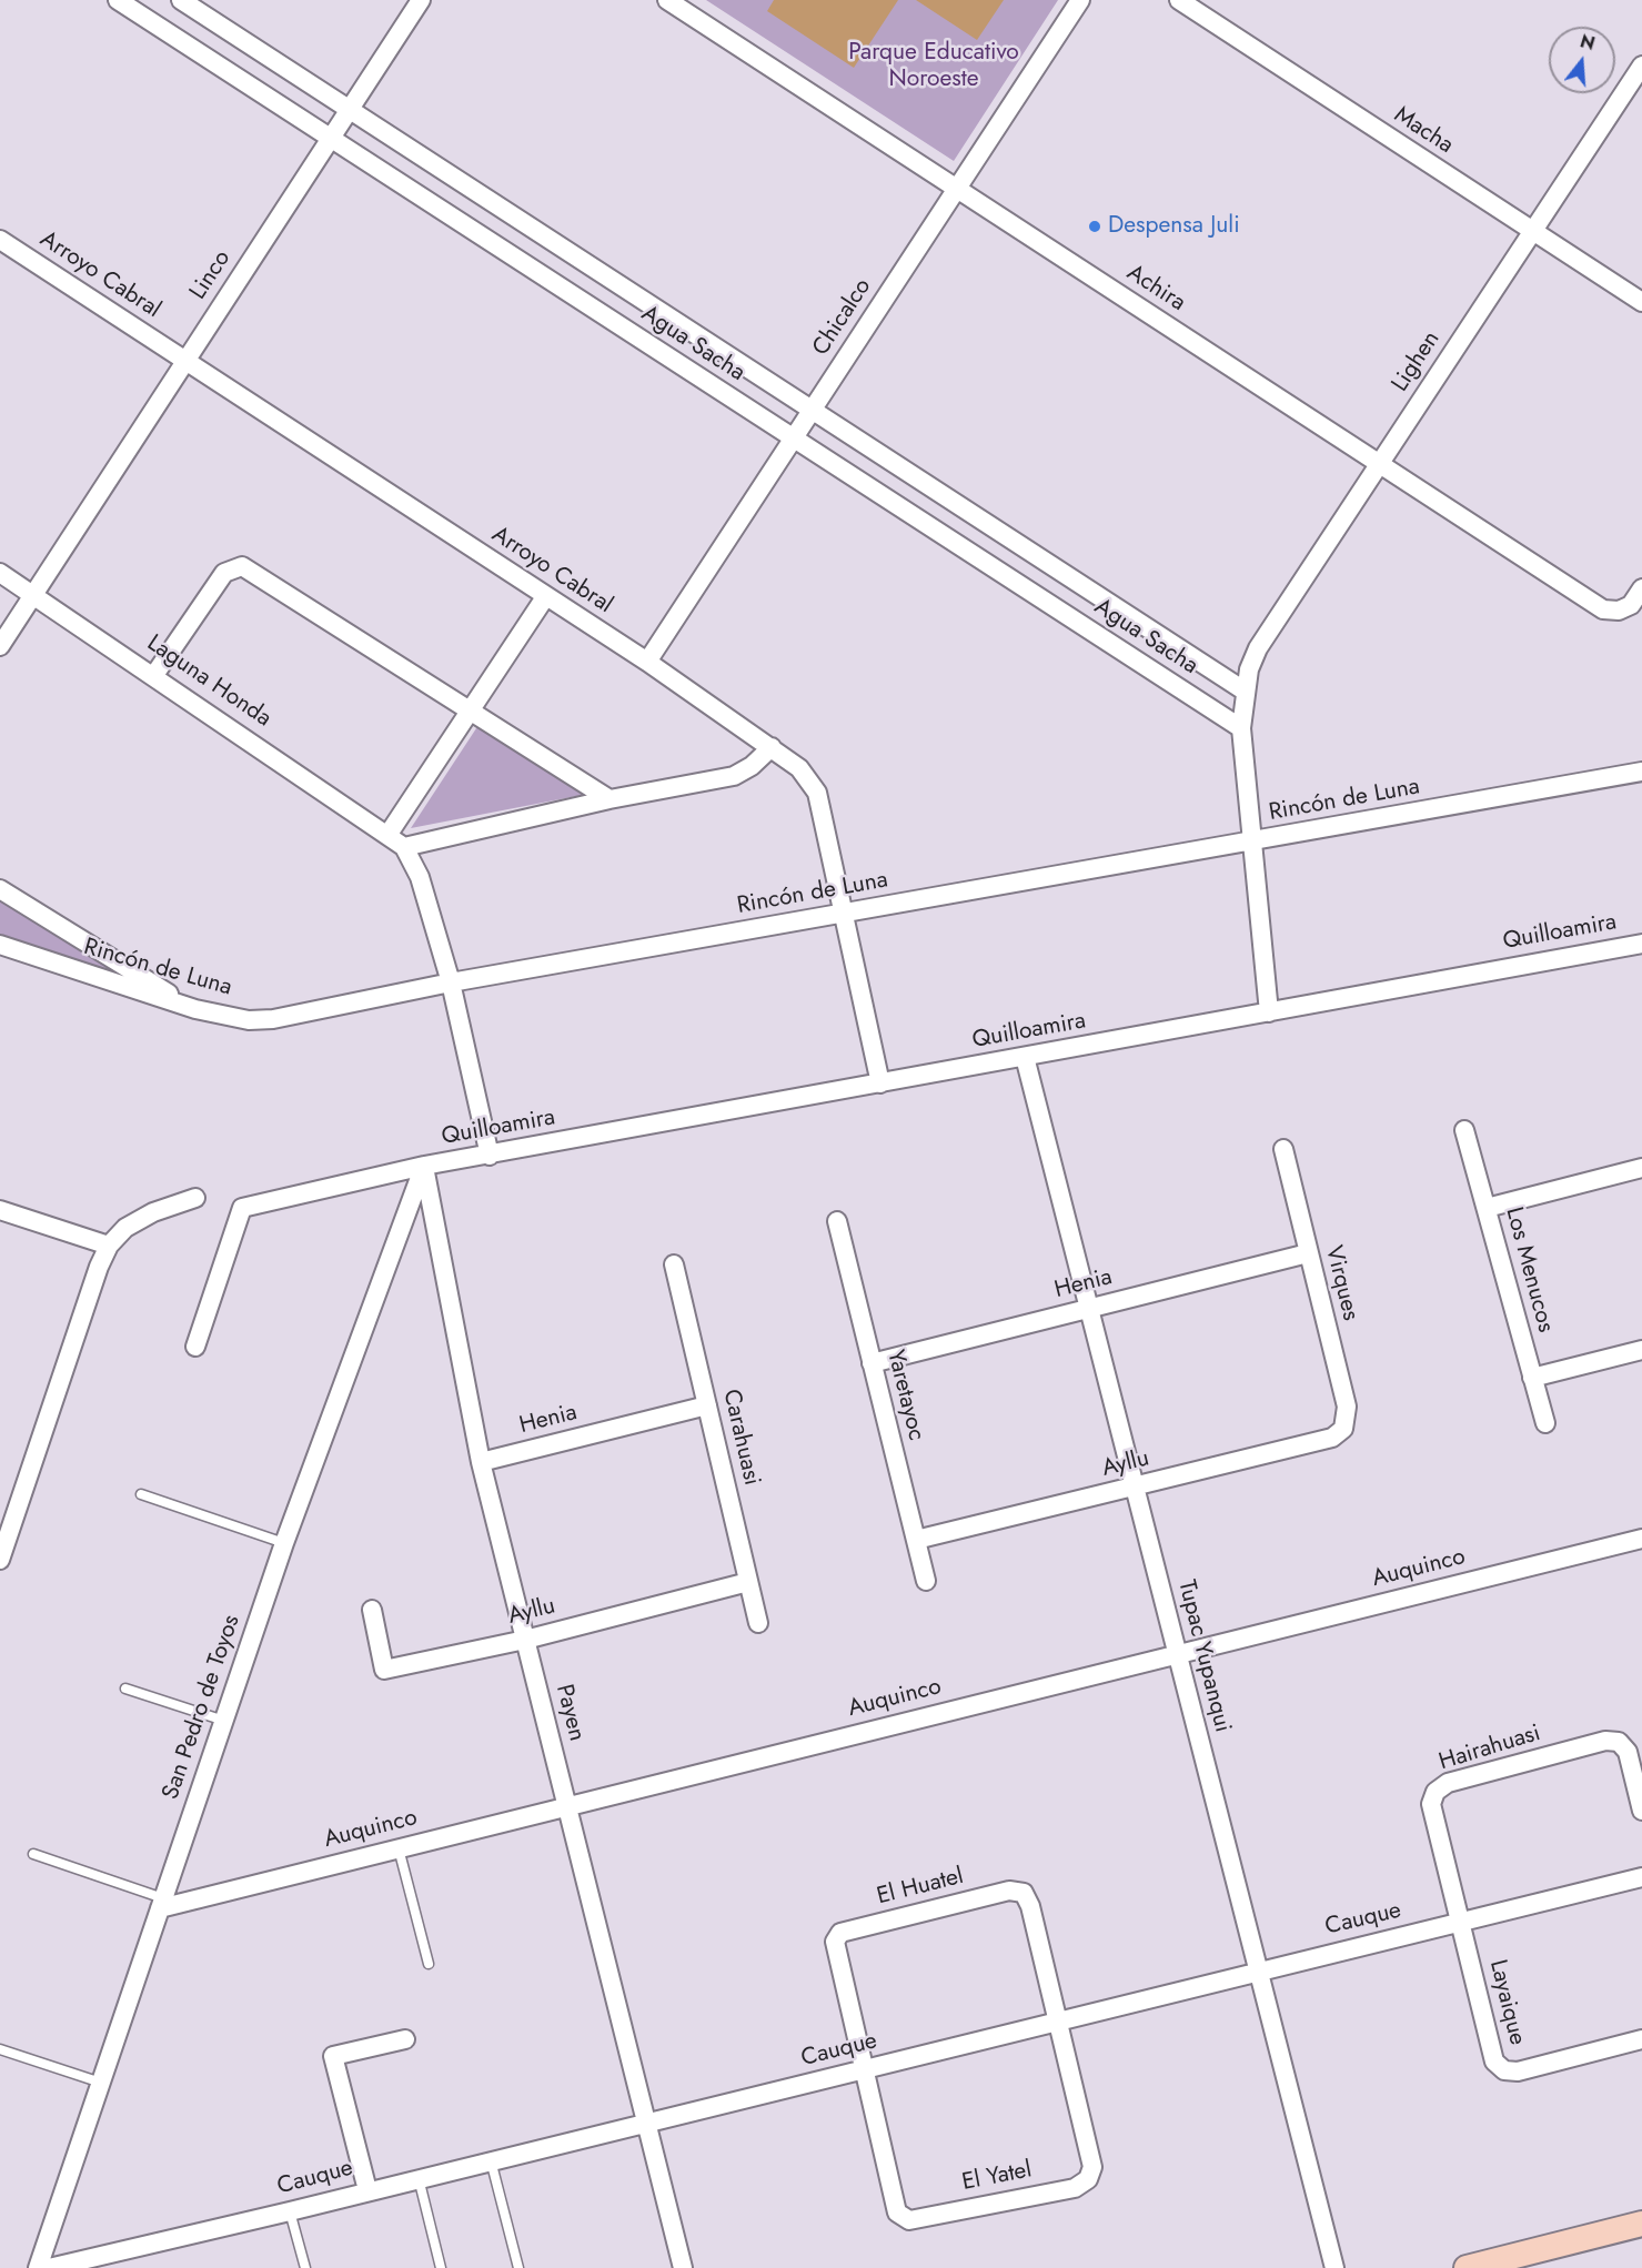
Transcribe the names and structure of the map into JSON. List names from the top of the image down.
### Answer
{
  "streets": {
    "street": [
      "Macha",
      "Arroyo Cabral",
      "Linco",
      "Achira",
      "Chicalco",
      "Agua Sacha",
      "Lighen",
      "Laguna Honda",
      "Rincón de Luna",
      "Quilloamira",
      "Los Menucos",
      "Virques",
      "Henia",
      "Yaretayoc",
      "Carahuasi",
      "Ayllu",
      "Auquinco",
      "Tupac Yupanqui",
      "San Pedro de Toyos",
      "Payen",
      "Hairahuasi",
      "El Huatel",
      "Cauque",
      "Layaique",
      "El Yatel"
    ]
  },
  "crossings": [
    ["Macha", "Lighen"],
    ["Arroyo Cabral", "Linco"],
    ["Arroyo Cabral", "Chicalco"],
    ["Arroyo Cabral", "Rincón de Luna"],
    ["Arroyo Cabral", "Quilloamira"],
    ["Linco", "Agua Sacha"],
    ["Linco", "Laguna Honda"],
    ["Achira", "Chicalco"],
    ["Achira", "Lighen"],
    ["Chicalco", "Agua Sacha"],
    ["Agua Sacha", "Lighen"],
    ["Quilloamira", "Tupac Yupanqui"],
    ["Quilloamira", "San Pedro de Toyos"],
    ["Quilloamira", "Payen"],
    ["Virques", "Henia"],
    ["Virques", "Ayllu"],
    ["Henia", "Yaretayoc"],
    ["Henia", "Carahuasi"],
    ["Henia", "Tupac Yupanqui"],
    ["Henia", "Payen"],
    ["Yaretayoc", "Ayllu"],
    ["Carahuasi", "Ayllu"],
    ["Ayllu", "Tupac Yupanqui"],
    ["Ayllu", "Payen"],
    ["Auquinco", "Tupac Yupanqui"],
    ["Auquinco", "San Pedro de Toyos"],
    ["Auquinco", "Payen"],
    ["Tupac Yupanqui", "Cauque"],
    ["San Pedro de Toyos", "Payen"],
    ["Payen", "Cauque"],
    ["Hairahuasi", "Cauque"],
    ["Hairahuasi", "Layaique"],
    ["El Huatel", "Cauque"],
    ["El Huatel", "El Yatel"],
    ["Cauque", "Layaique"],
    ["Cauque", "El Yatel"]
  ],
  "parks": ["Parque Educativo Noroeste"],
  "places": ["Despensa Juli"],
  "north": "top"
}
